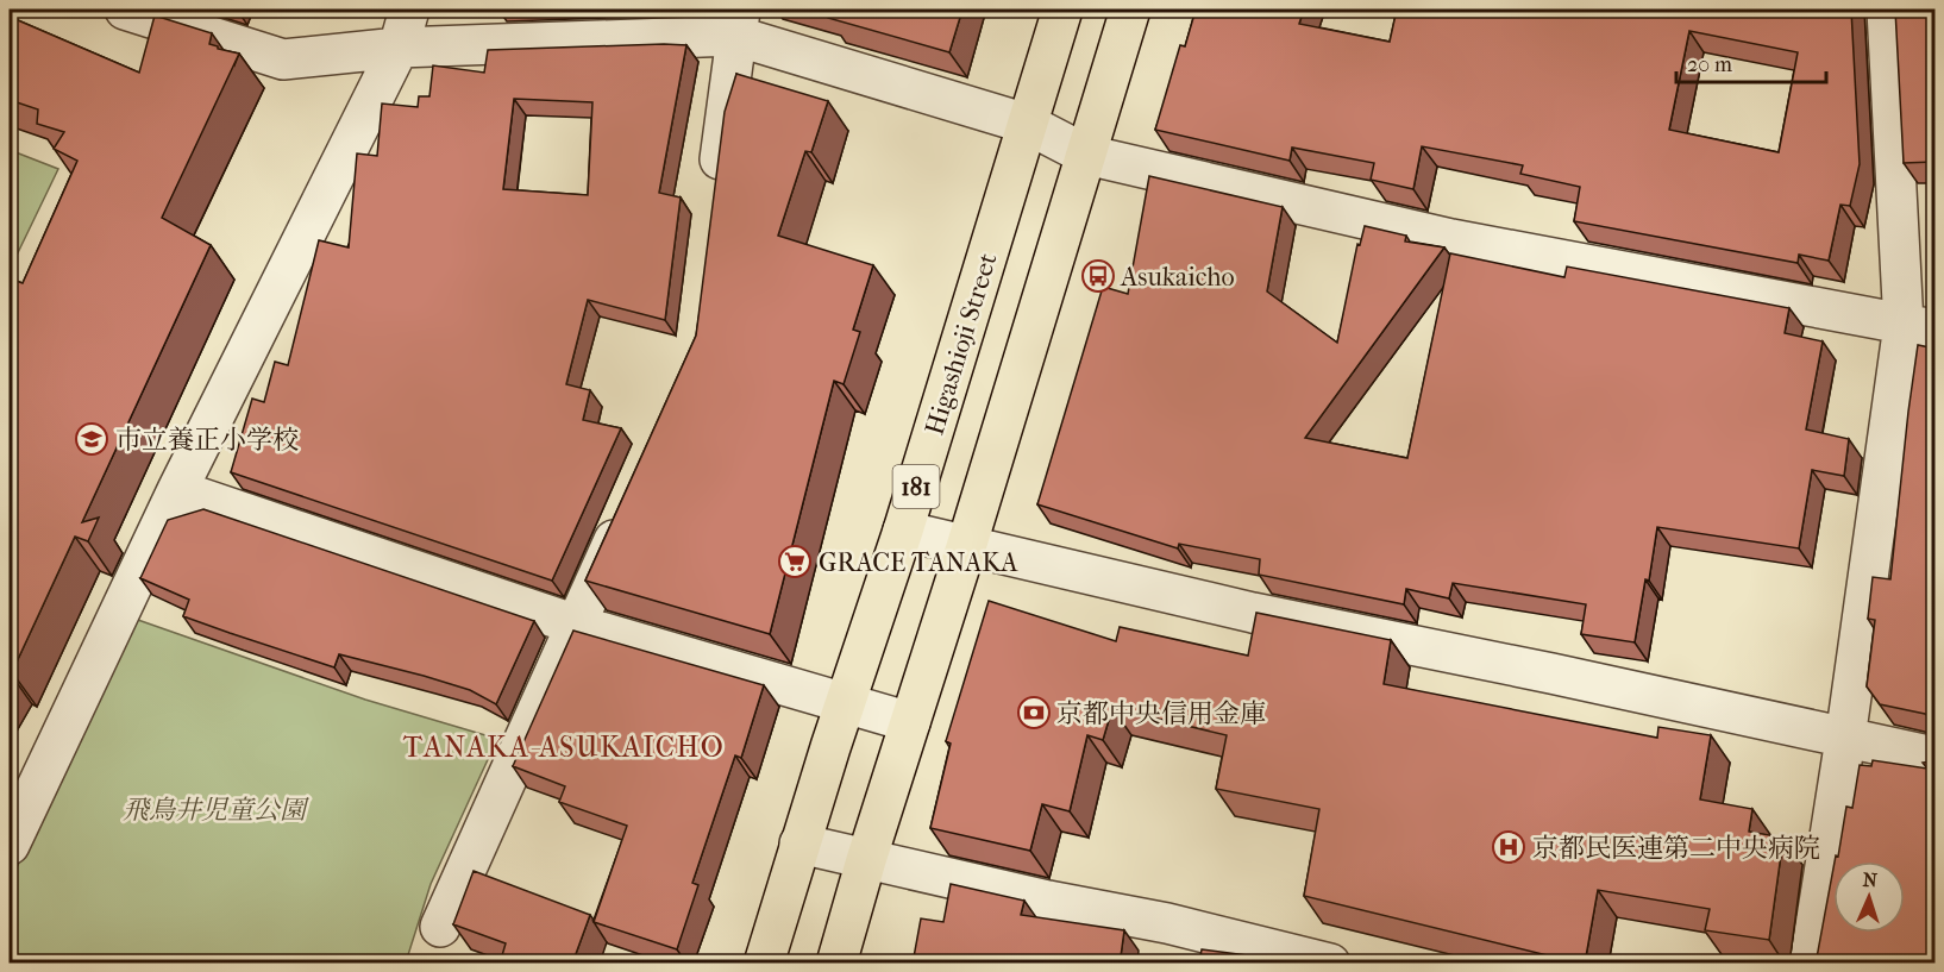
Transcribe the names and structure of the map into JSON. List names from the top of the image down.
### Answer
{
  "streets": {
    "main road": ["Higashioji Street", "181"]
  },
  "districts": ["TANAKA-ASUKAICHO"],
  "parks": ["飛鳥井児童公園"],
  "places": {
    "bus stop": ["Asukaicho"],
    "school or university": ["市立養正小学校"],
    "supermarket": ["GRACE TANAKA"],
    "bank": ["京都中央信用金庫"],
    "hospital": ["京都民医連第二中央病院"]
  },
  "scale_bar": "20 m",
  "north": "top"
}
